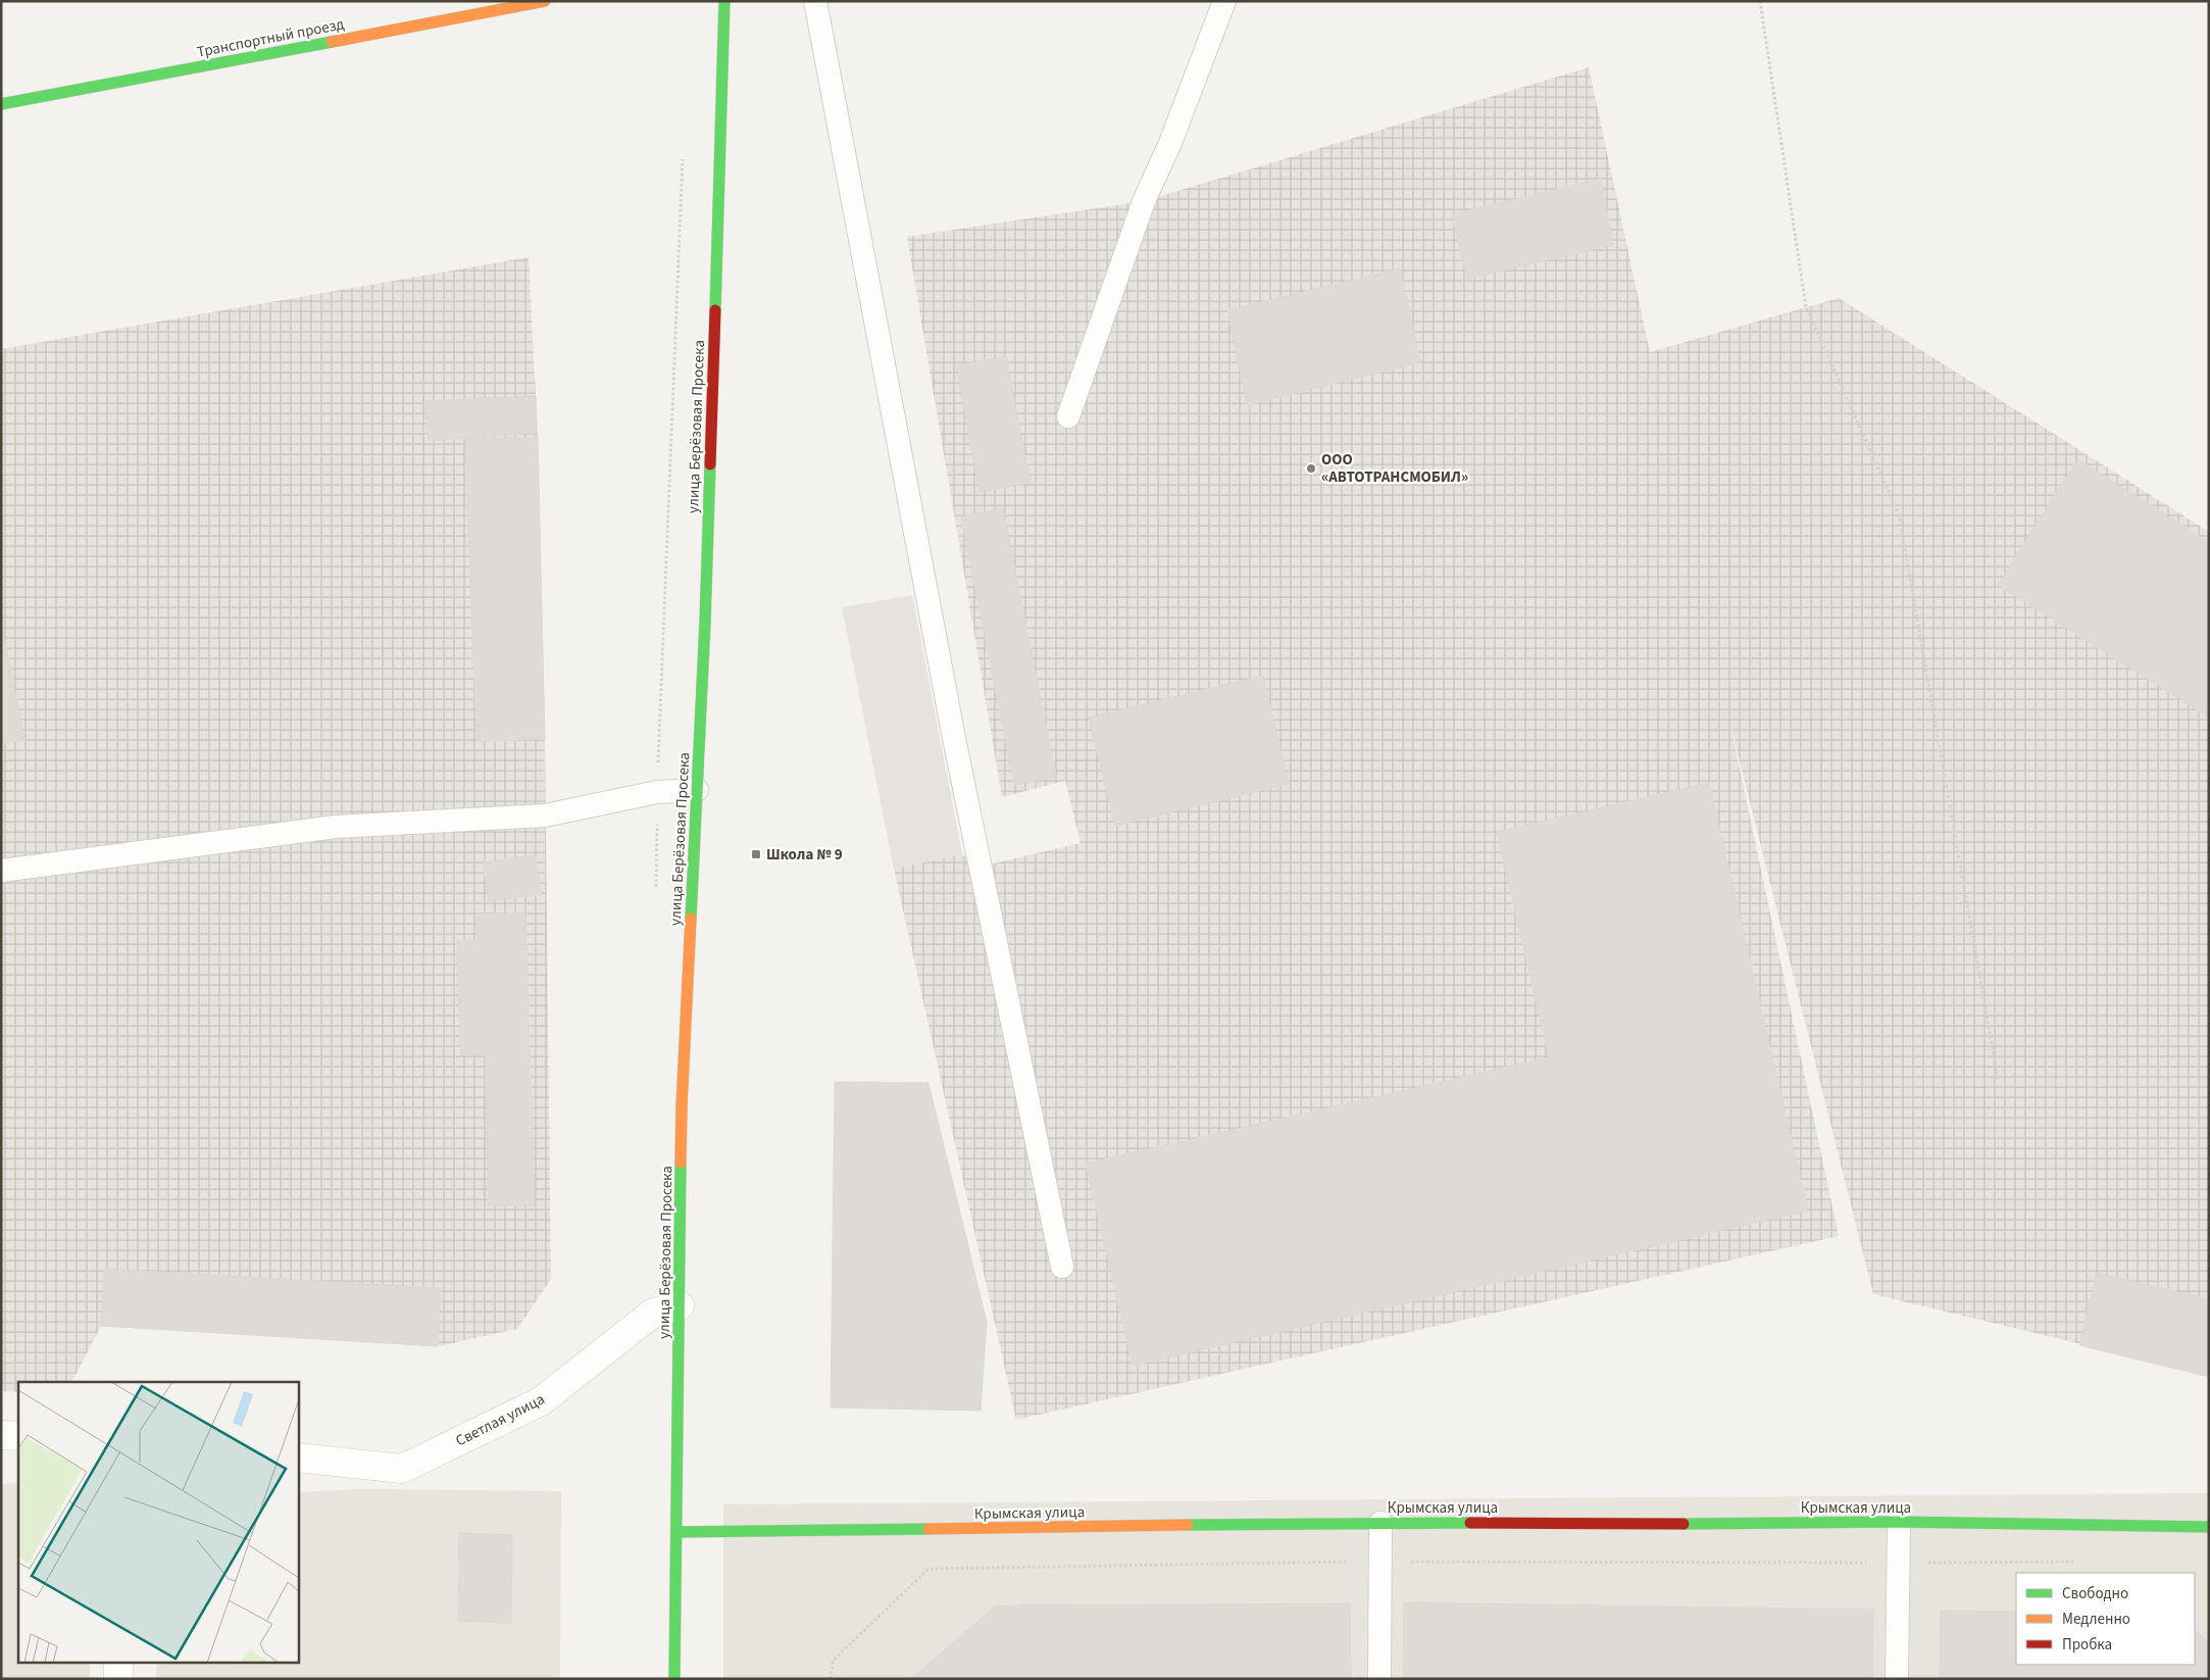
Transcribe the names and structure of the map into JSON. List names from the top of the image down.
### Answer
{
  "streets": {
    "street": [
      "Транспортный проезд",
      "улица Берёзовая Просека",
      "Светлая улица",
      "Крымская улица"
    ]
  },
  "crossings": [
    ["улица Берёзовая Просека", "Светлая улица"],
    ["улица Берёзовая Просека", "Крымская улица"]
  ],
  "places": {
    "other": ["ООО «АВТОТРАНСМОБИЛ»"],
    "transit": ["Школа № 9"]
  },
  "legend": ["Свободно", "Медленно", "Пробка"]
}
